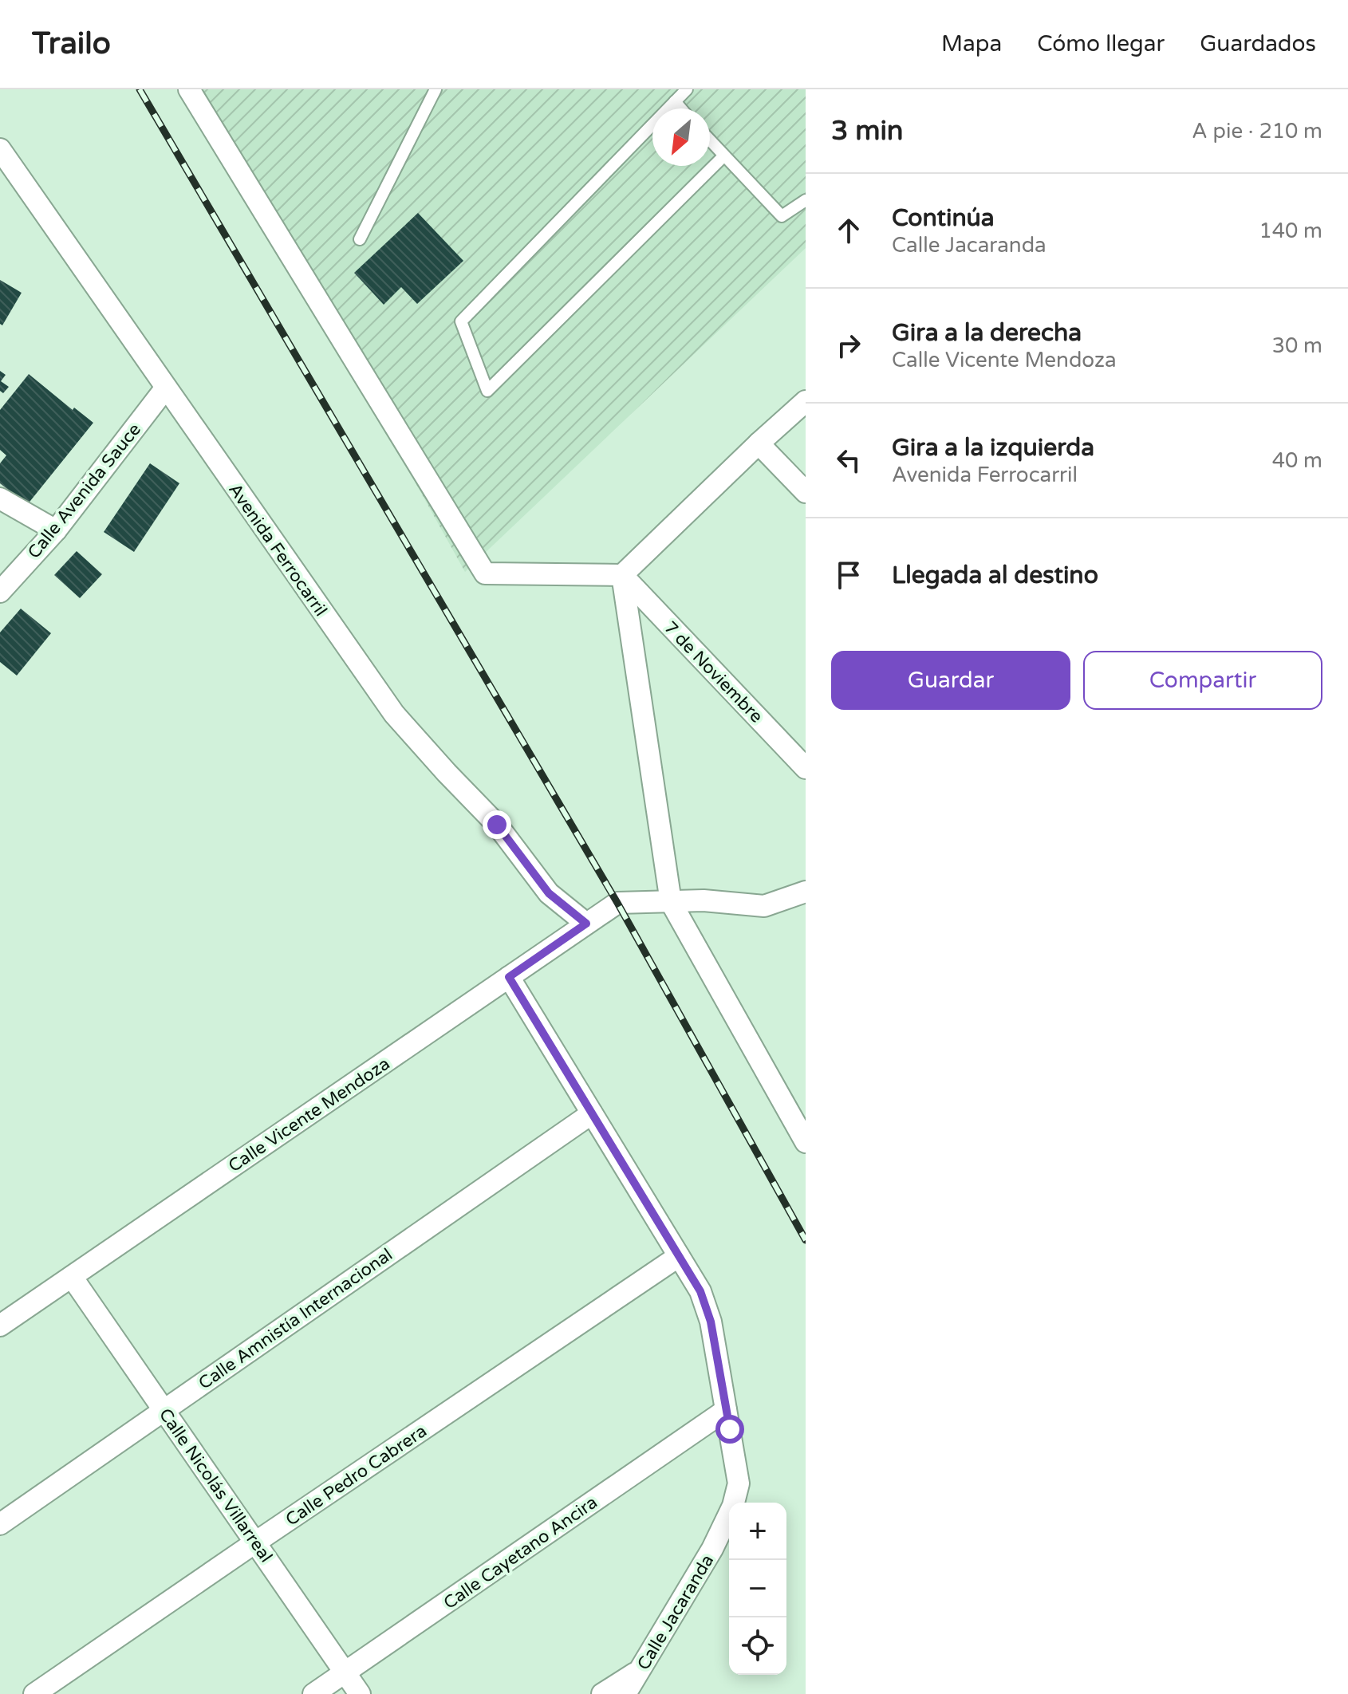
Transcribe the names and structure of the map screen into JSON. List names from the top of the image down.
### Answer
{
  "streets": {
    "street": [
      "Calle Avenida Sauce",
      "Avenida Ferrocarril",
      "7 de Noviembre",
      "Calle Vicente Mendoza",
      "Calle Amnistía Internacional",
      "Calle Pedro Cabrera",
      "Calle Nicolás Villarreal",
      "Calle Cayetano Ancira",
      "Calle Jacaranda"
    ]
  },
  "crossings": [
    ["Calle Avenida Sauce", "Avenida Ferrocarril"],
    ["Avenida Ferrocarril", "Calle Vicente Mendoza"],
    ["Calle Vicente Mendoza", "Calle Nicolás Villarreal"],
    ["Calle Vicente Mendoza", "Calle Jacaranda"],
    ["Calle Amnistía Internacional", "Calle Nicolás Villarreal"],
    ["Calle Amnistía Internacional", "Calle Jacaranda"],
    ["Calle Pedro Cabrera", "Calle Nicolás Villarreal"],
    ["Calle Pedro Cabrera", "Calle Jacaranda"],
    ["Calle Nicolás Villarreal", "Calle Cayetano Ancira"],
    ["Calle Cayetano Ancira", "Calle Jacaranda"]
  ],
  "north": "bottom left",
  "page": {
    "header": "Trailo",
    "nav": ["Mapa", "Cómo llegar", "Guardados"],
    "heading": ["3 min", "A pie · 210 m"],
    "list": [
      ["Continúa", "Calle Jacaranda", "140 m"],
      ["Gira a la derecha", "Calle Vicente Mendoza", "30 m"],
      ["Gira a la izquierda", "Avenida Ferrocarril", "40 m"],
      "Llegada al destino"
    ],
    "buttons": ["Guardar", "Compartir"],
    "map_buttons": ["+", "−"]
  }
}
